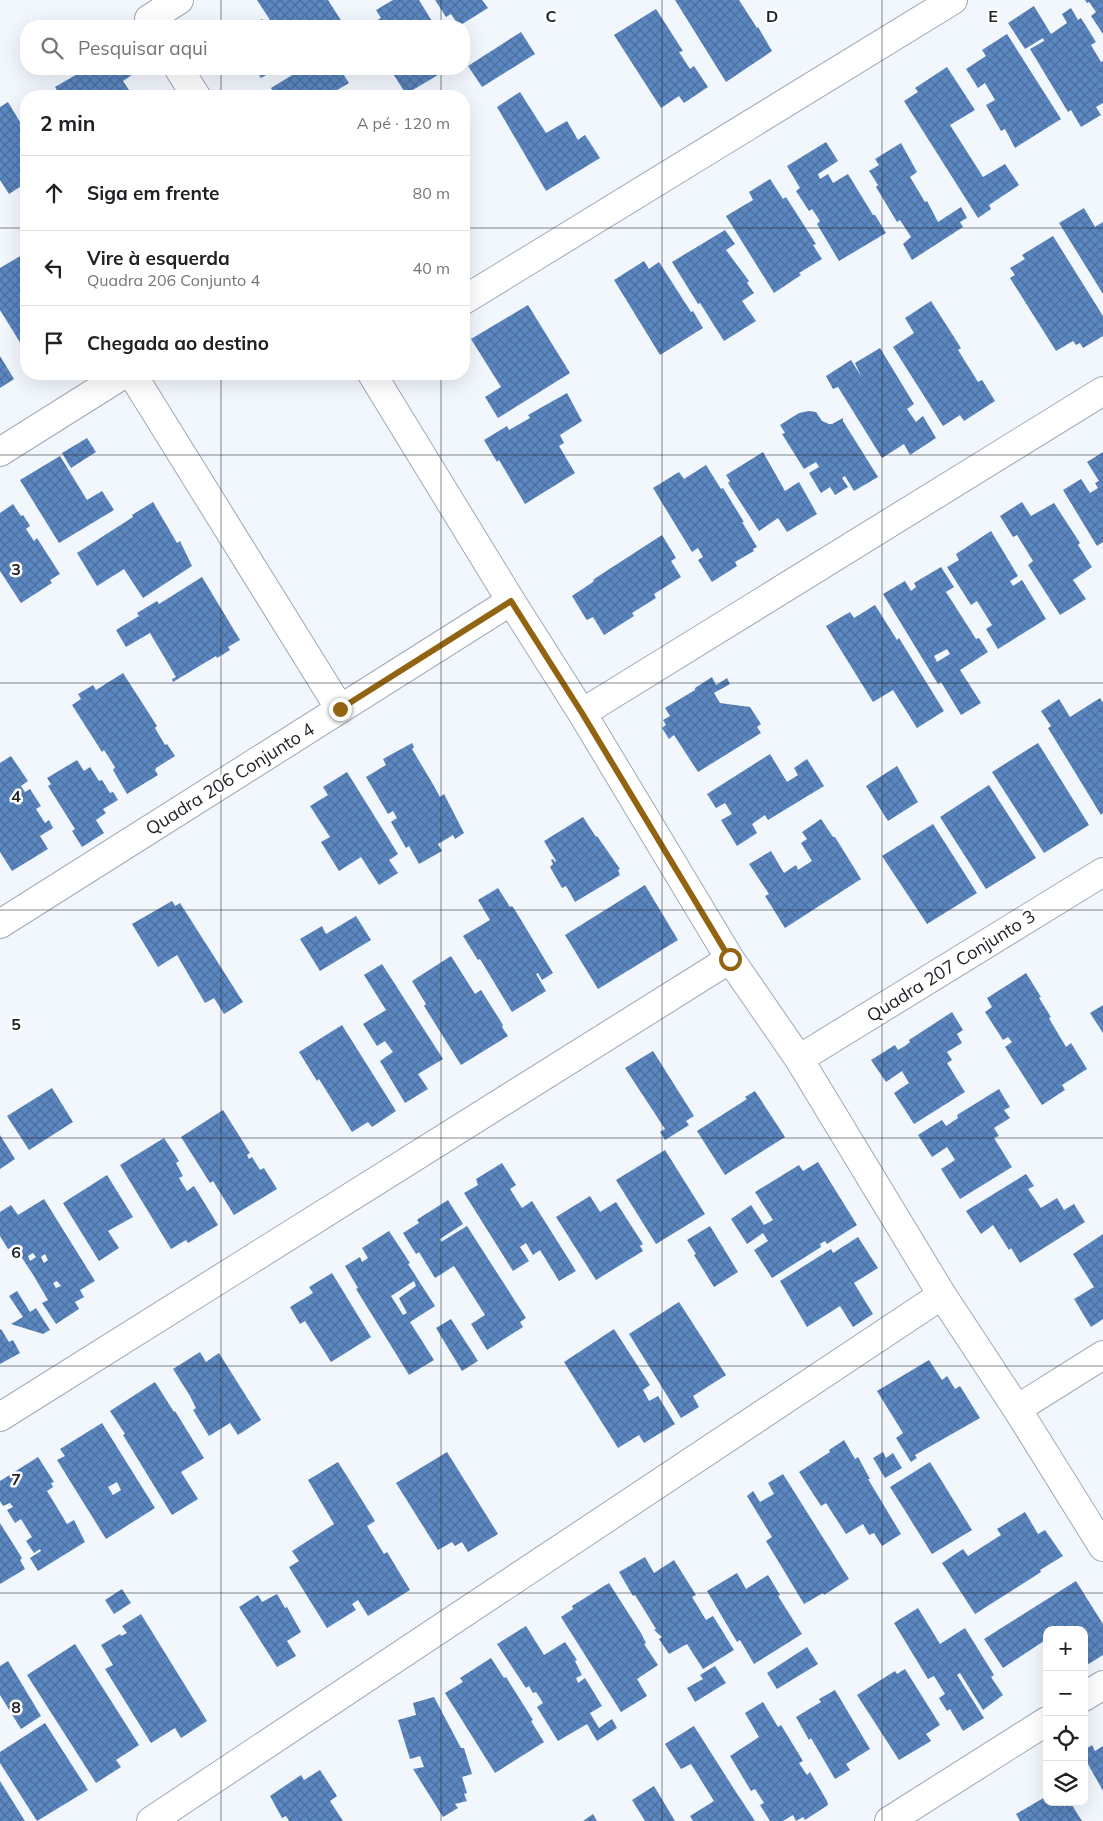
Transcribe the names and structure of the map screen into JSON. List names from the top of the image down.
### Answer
{
  "streets": {
    "street": ["Quadra 206 Conjunto 4", "Quadra 207 Conjunto 3"]
  },
  "page": {
    "search": "Pesquisar aqui",
    "heading": ["2 min", "A pé · 120 m"],
    "list": [
      ["Siga em frente", "80 m"],
      ["Vire à esquerda", "Quadra 206 Conjunto 4", "40 m"],
      "Chegada ao destino"
    ],
    "map_buttons": ["+", "−"]
  },
  "grid": {
    "columns": ["C", "D", "E"],
    "rows": [
      "3",
      "4",
      "5",
      "6",
      "7",
      "8"
    ]
  }
}
